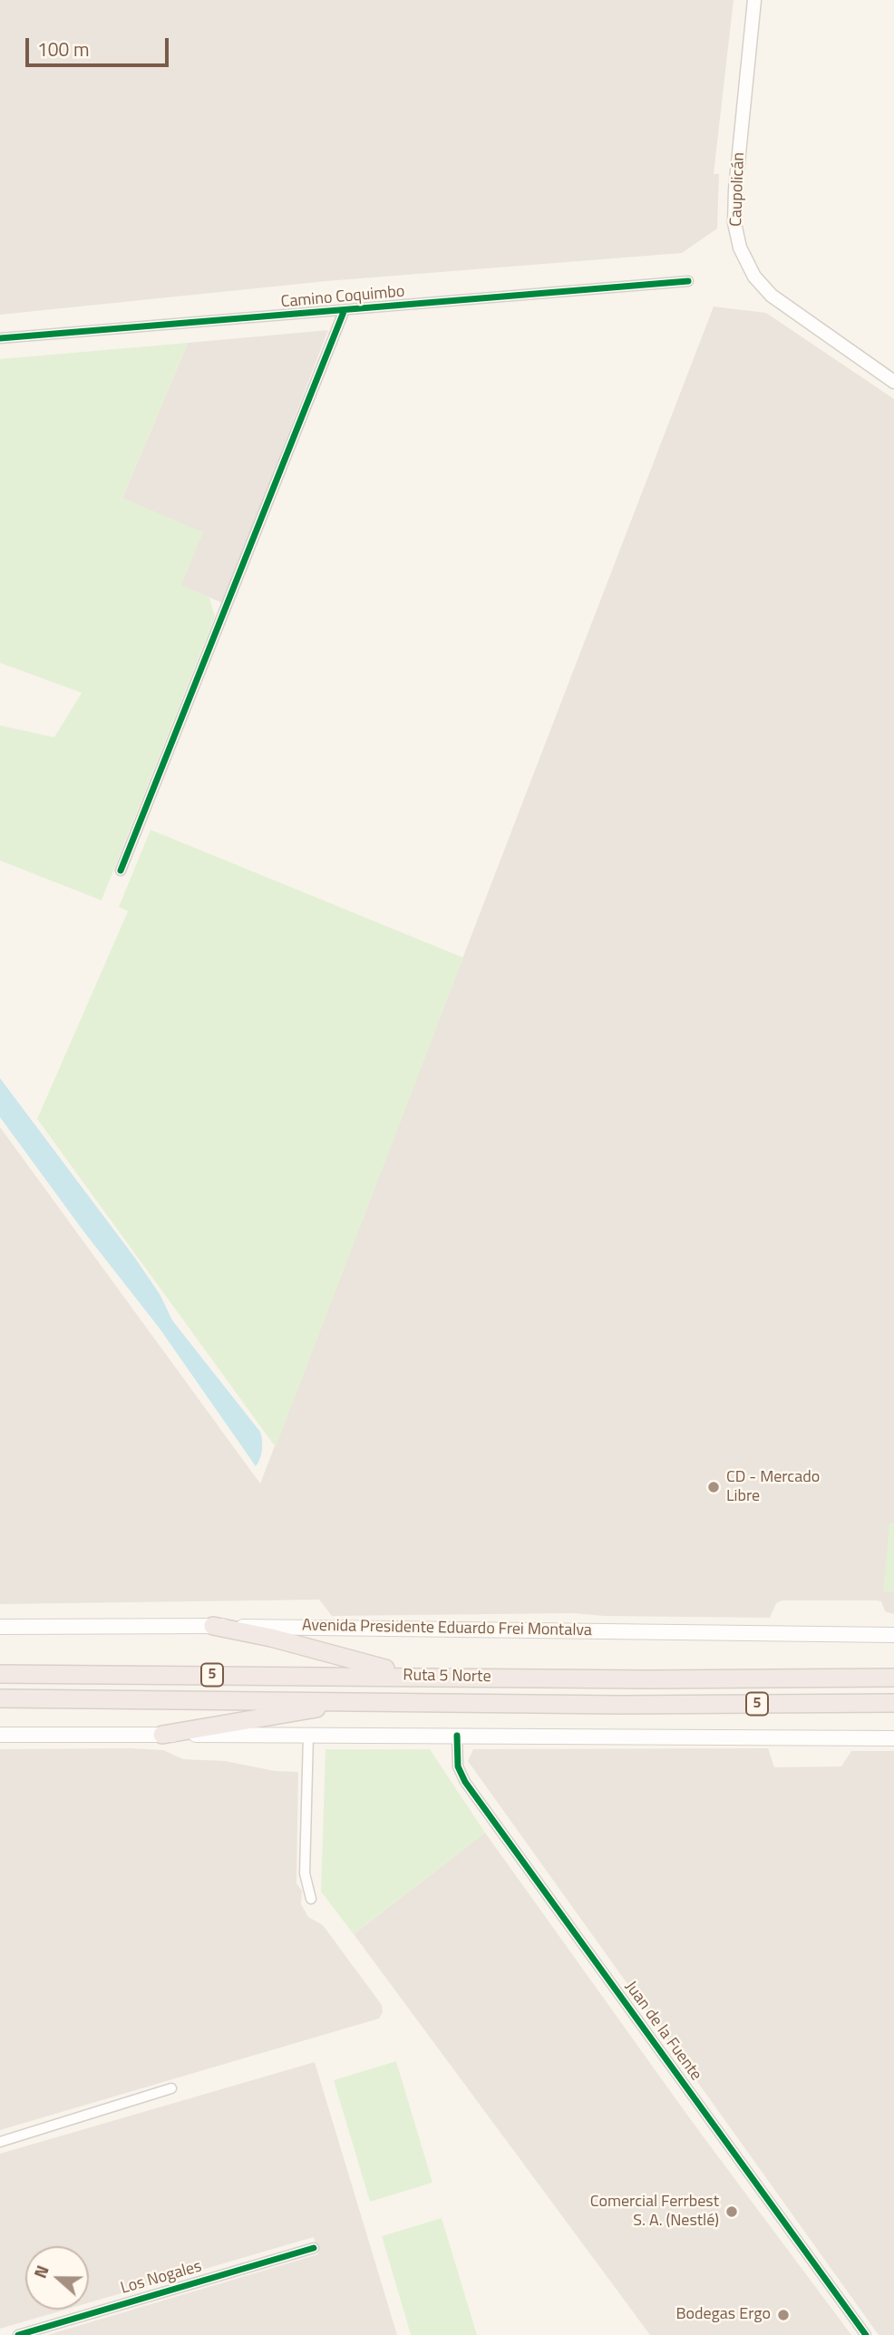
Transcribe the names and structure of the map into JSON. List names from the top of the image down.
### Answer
{
  "streets": {
    "highway": ["5", "Ruta 5 Norte"],
    "main road": ["Avenida Presidente Eduardo Frei Montalva"],
    "street": [
      "Caupolicán",
      "Camino Coquimbo",
      "Juan de la Fuente",
      "Los Nogales"
    ]
  },
  "places": ["CD - Mercado Libre", "Comercial Ferrbest S. A. (Nestlé)", "Bodegas Ergo"],
  "scale_bar": "100 m",
  "north": "left"
}
